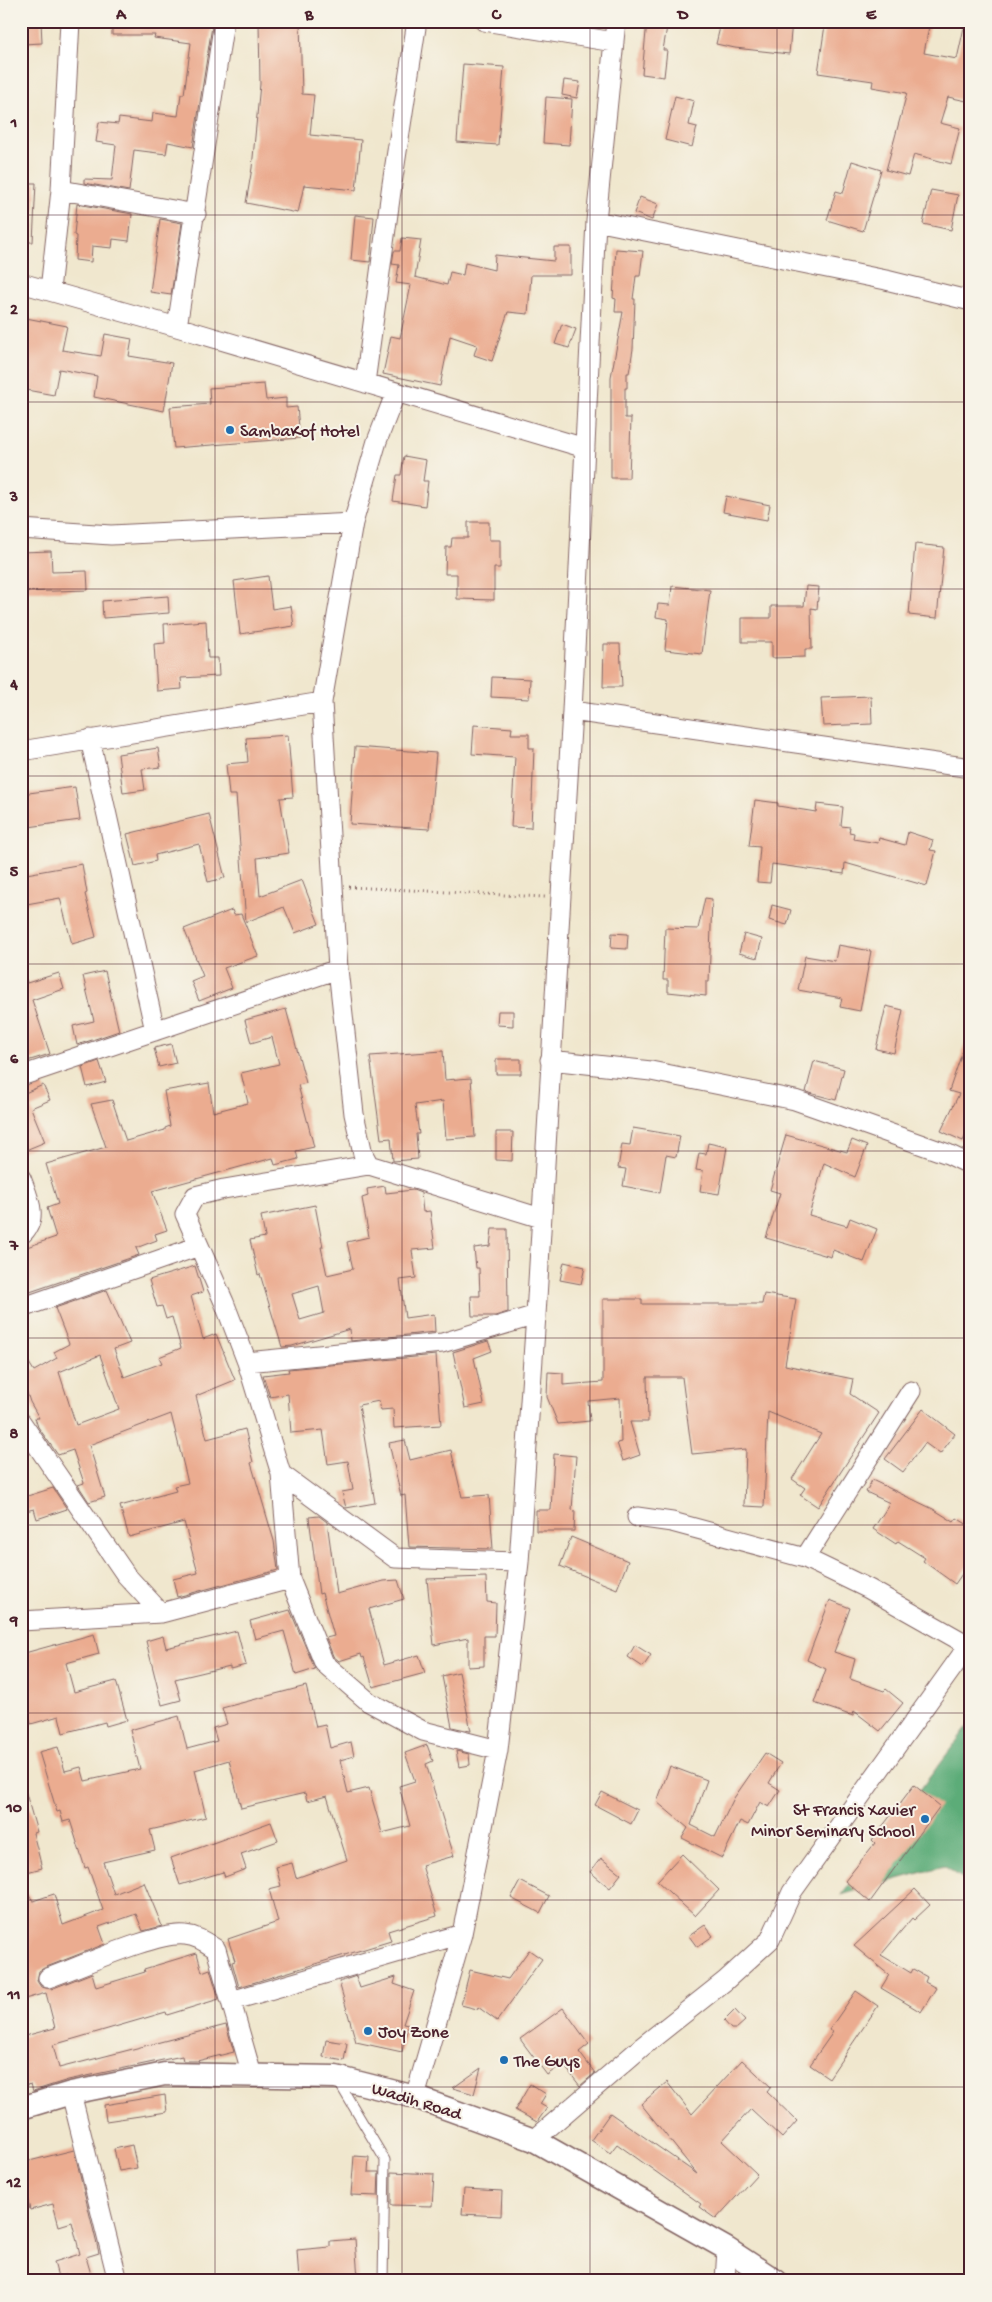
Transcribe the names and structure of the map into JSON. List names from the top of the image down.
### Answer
{
  "streets": {
    "street": ["Wadih Road"]
  },
  "places": [
    "SambaKof Hotel",
    "St Francis Xavier Minor Seminary School",
    "Joy Zone",
    "The Guys"
  ],
  "grid": {
    "columns": [
      "A",
      "B",
      "C",
      "D",
      "E"
    ],
    "rows": [
      "1",
      "2",
      "3",
      "4",
      "5",
      "6",
      "7",
      "8",
      "9",
      "10",
      "11",
      "12"
    ]
  }
}
